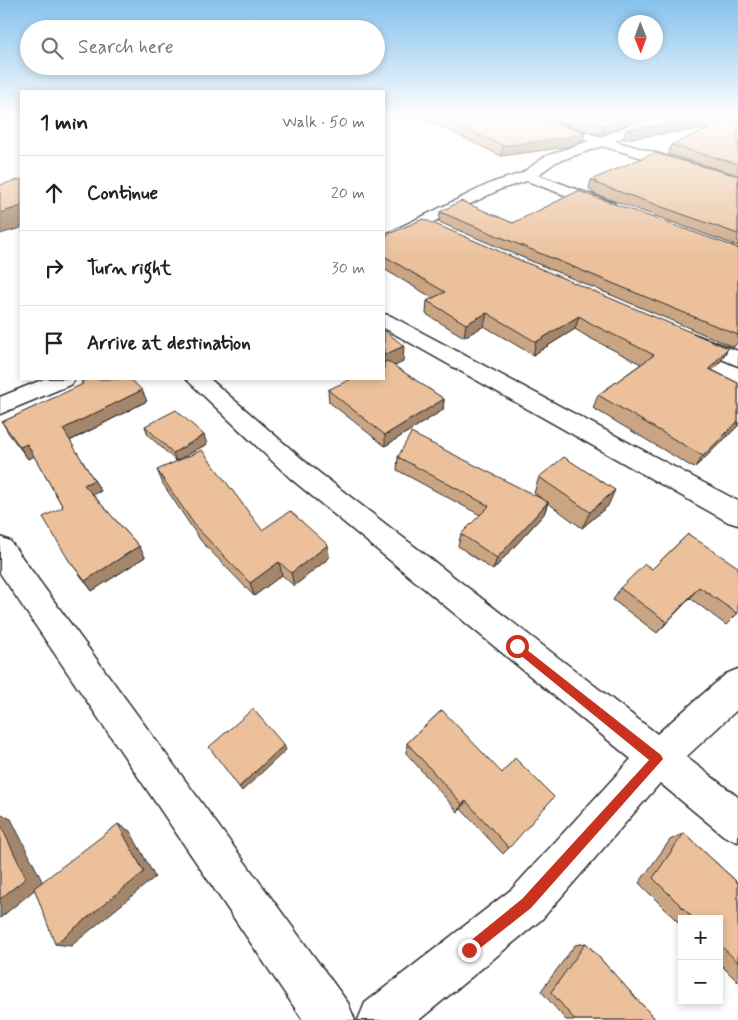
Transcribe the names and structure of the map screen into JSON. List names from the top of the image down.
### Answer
{
  "north": "bottom",
  "page": {
    "search": "Search here",
    "heading": ["1 min", "Walk · 50 m"],
    "list": [
      ["Continue", "20 m"],
      ["Turn right", "30 m"],
      "Arrive at destination"
    ],
    "map_buttons": ["+", "−"]
  }
}
